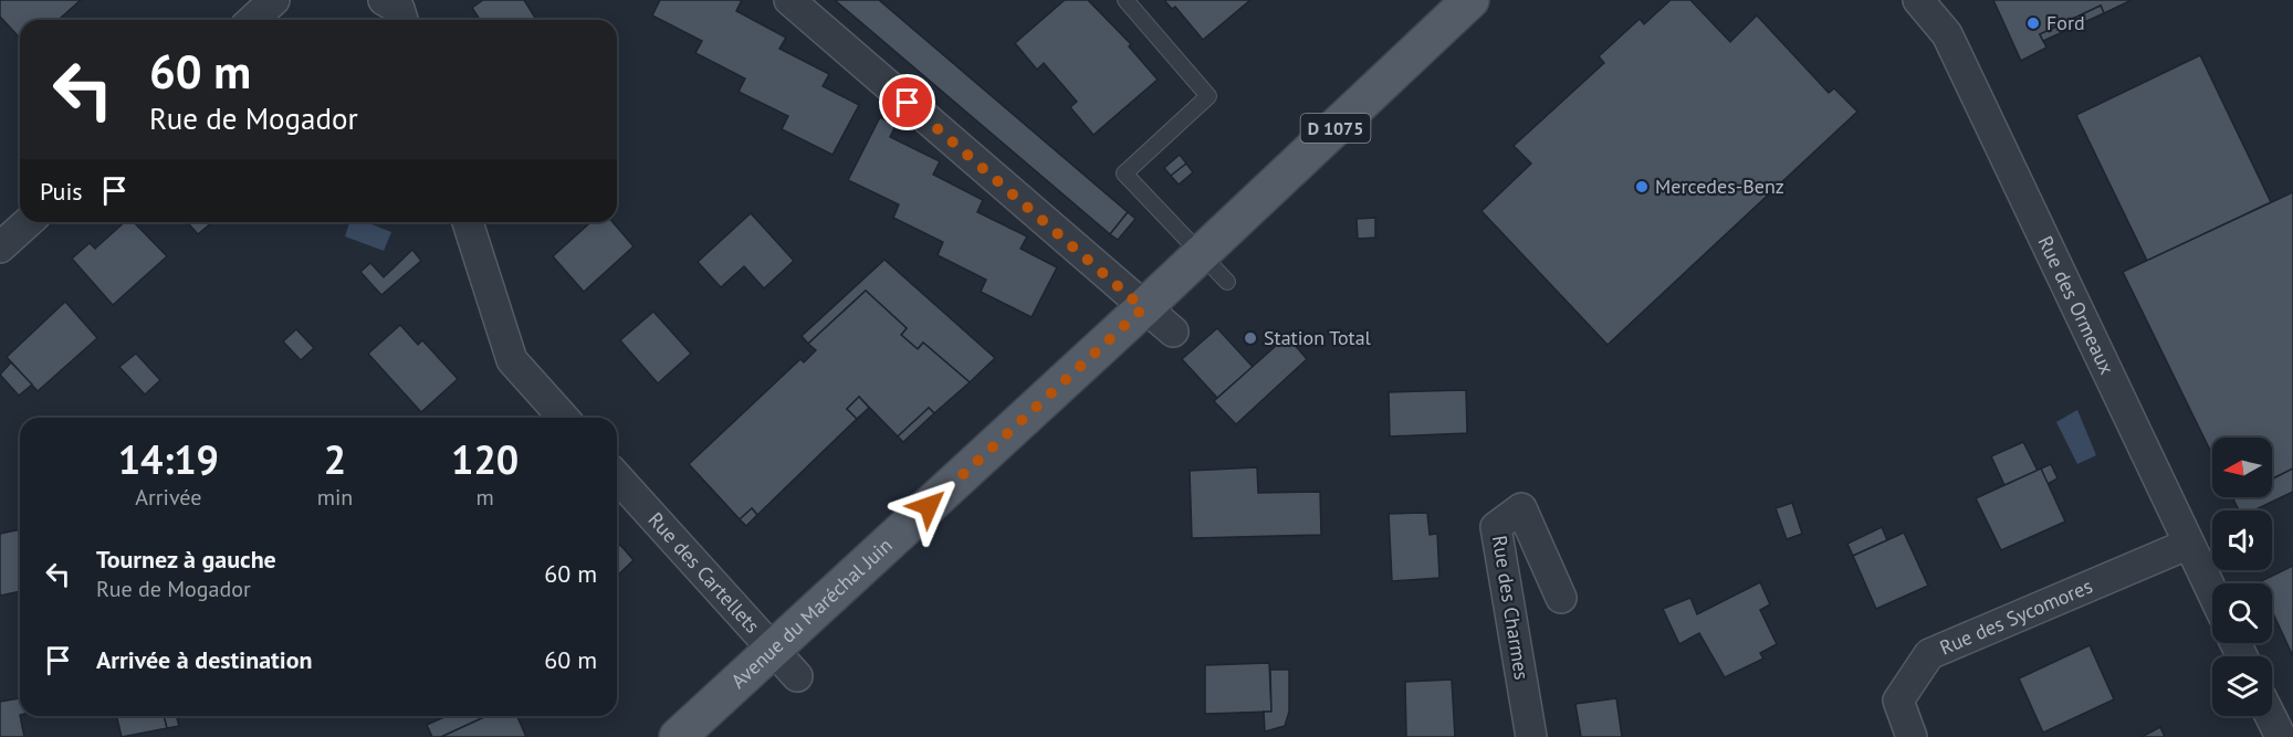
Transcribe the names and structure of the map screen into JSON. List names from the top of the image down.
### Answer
{
  "streets": {
    "main road": ["D 1075", "Avenue du Maréchal Juin"],
    "street": [
      "Rue des Ormeaux",
      "Rue des Cartellets",
      "Rue des Charmes",
      "Rue des Sycomores"
    ]
  },
  "crossings": [
    ["Rue des Ormeaux", "Rue des Sycomores"],
    ["Rue des Cartellets", "Avenue du Maréchal Juin"]
  ],
  "places": ["Ford", "Mercedes-Benz", "Station Total"],
  "north": "left",
  "page": {
    "turn": ["60 m", "Rue de Mogador"],
    "then": "Puis",
    "eta": [
      "14:19",
      "Arrivée",
      "2",
      "min",
      "120",
      "m"
    ],
    "list": [
      {
        "name": "Tournez à gauche",
        "note": "Rue de Mogador",
        "value": "60 m"
      },
      {
        "name": "Arrivée à destination",
        "value": "60 m"
      }
    ]
  }
}
